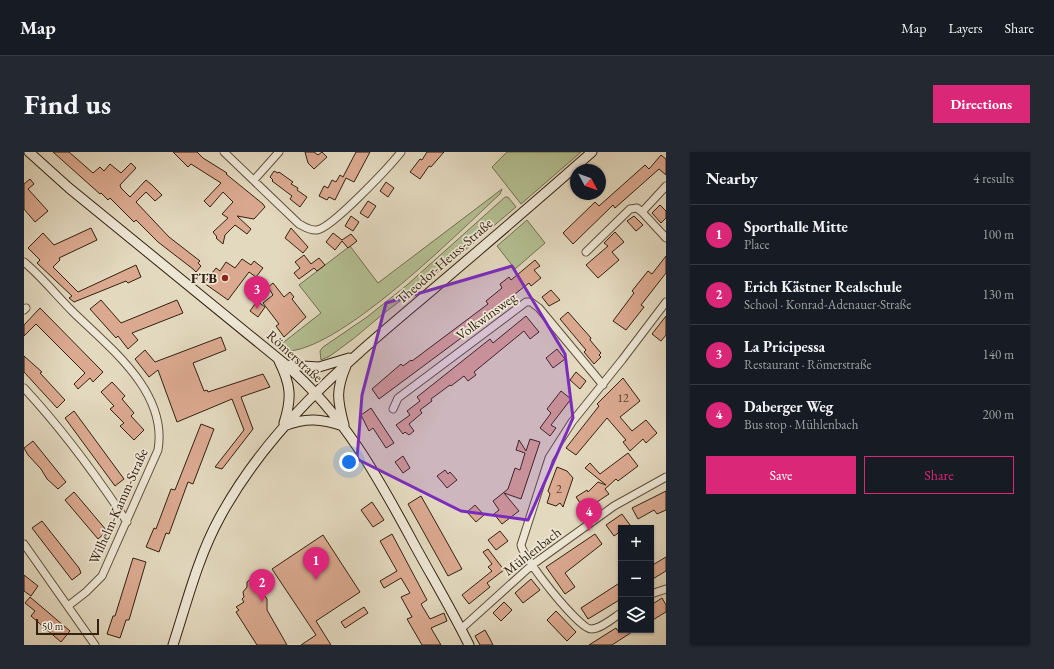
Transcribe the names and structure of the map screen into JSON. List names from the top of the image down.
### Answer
{
  "streets": {
    "main road": ["Theodor-Heuss-Straße", "Römerstraße"],
    "street": ["Volkwinsweg", "Wilhelm-Kamm-Straße", "Mühlenbach"]
  },
  "crossings": [
    ["Theodor-Heuss-Straße", "Römerstraße"],
    ["Römerstraße", "Mühlenbach"]
  ],
  "places": ["FTB"],
  "house_numbers": ["12", "2"],
  "scale_bar": "50 m",
  "north": "bottom right",
  "page": {
    "header": "Map",
    "nav": ["Map", "Layers", "Share"],
    "buttons": [
      "Directions",
      ["Save", "Share"]
    ],
    "title": "Find us",
    "heading": ["Nearby", "4 results"],
    "list": [
      {
        "mark": "1",
        "name": "Sporthalle Mitte",
        "note": "Place",
        "value": "100 m"
      },
      {
        "mark": "2",
        "name": "Erich Kästner Realschule",
        "note": "School · Konrad-Adenauer-Straße",
        "value": "130 m"
      },
      {
        "mark": "3",
        "name": "La Pricipessa",
        "note": "Restaurant · Römerstraße",
        "value": "140 m"
      },
      {
        "mark": "4",
        "name": "Daberger Weg",
        "note": "Bus stop · Mühlenbach",
        "value": "200 m"
      }
    ],
    "pins": [
      "3",
      "4",
      "1",
      "2"
    ],
    "map_buttons": ["+", "−"],
    "scale": "50 m"
  }
}
